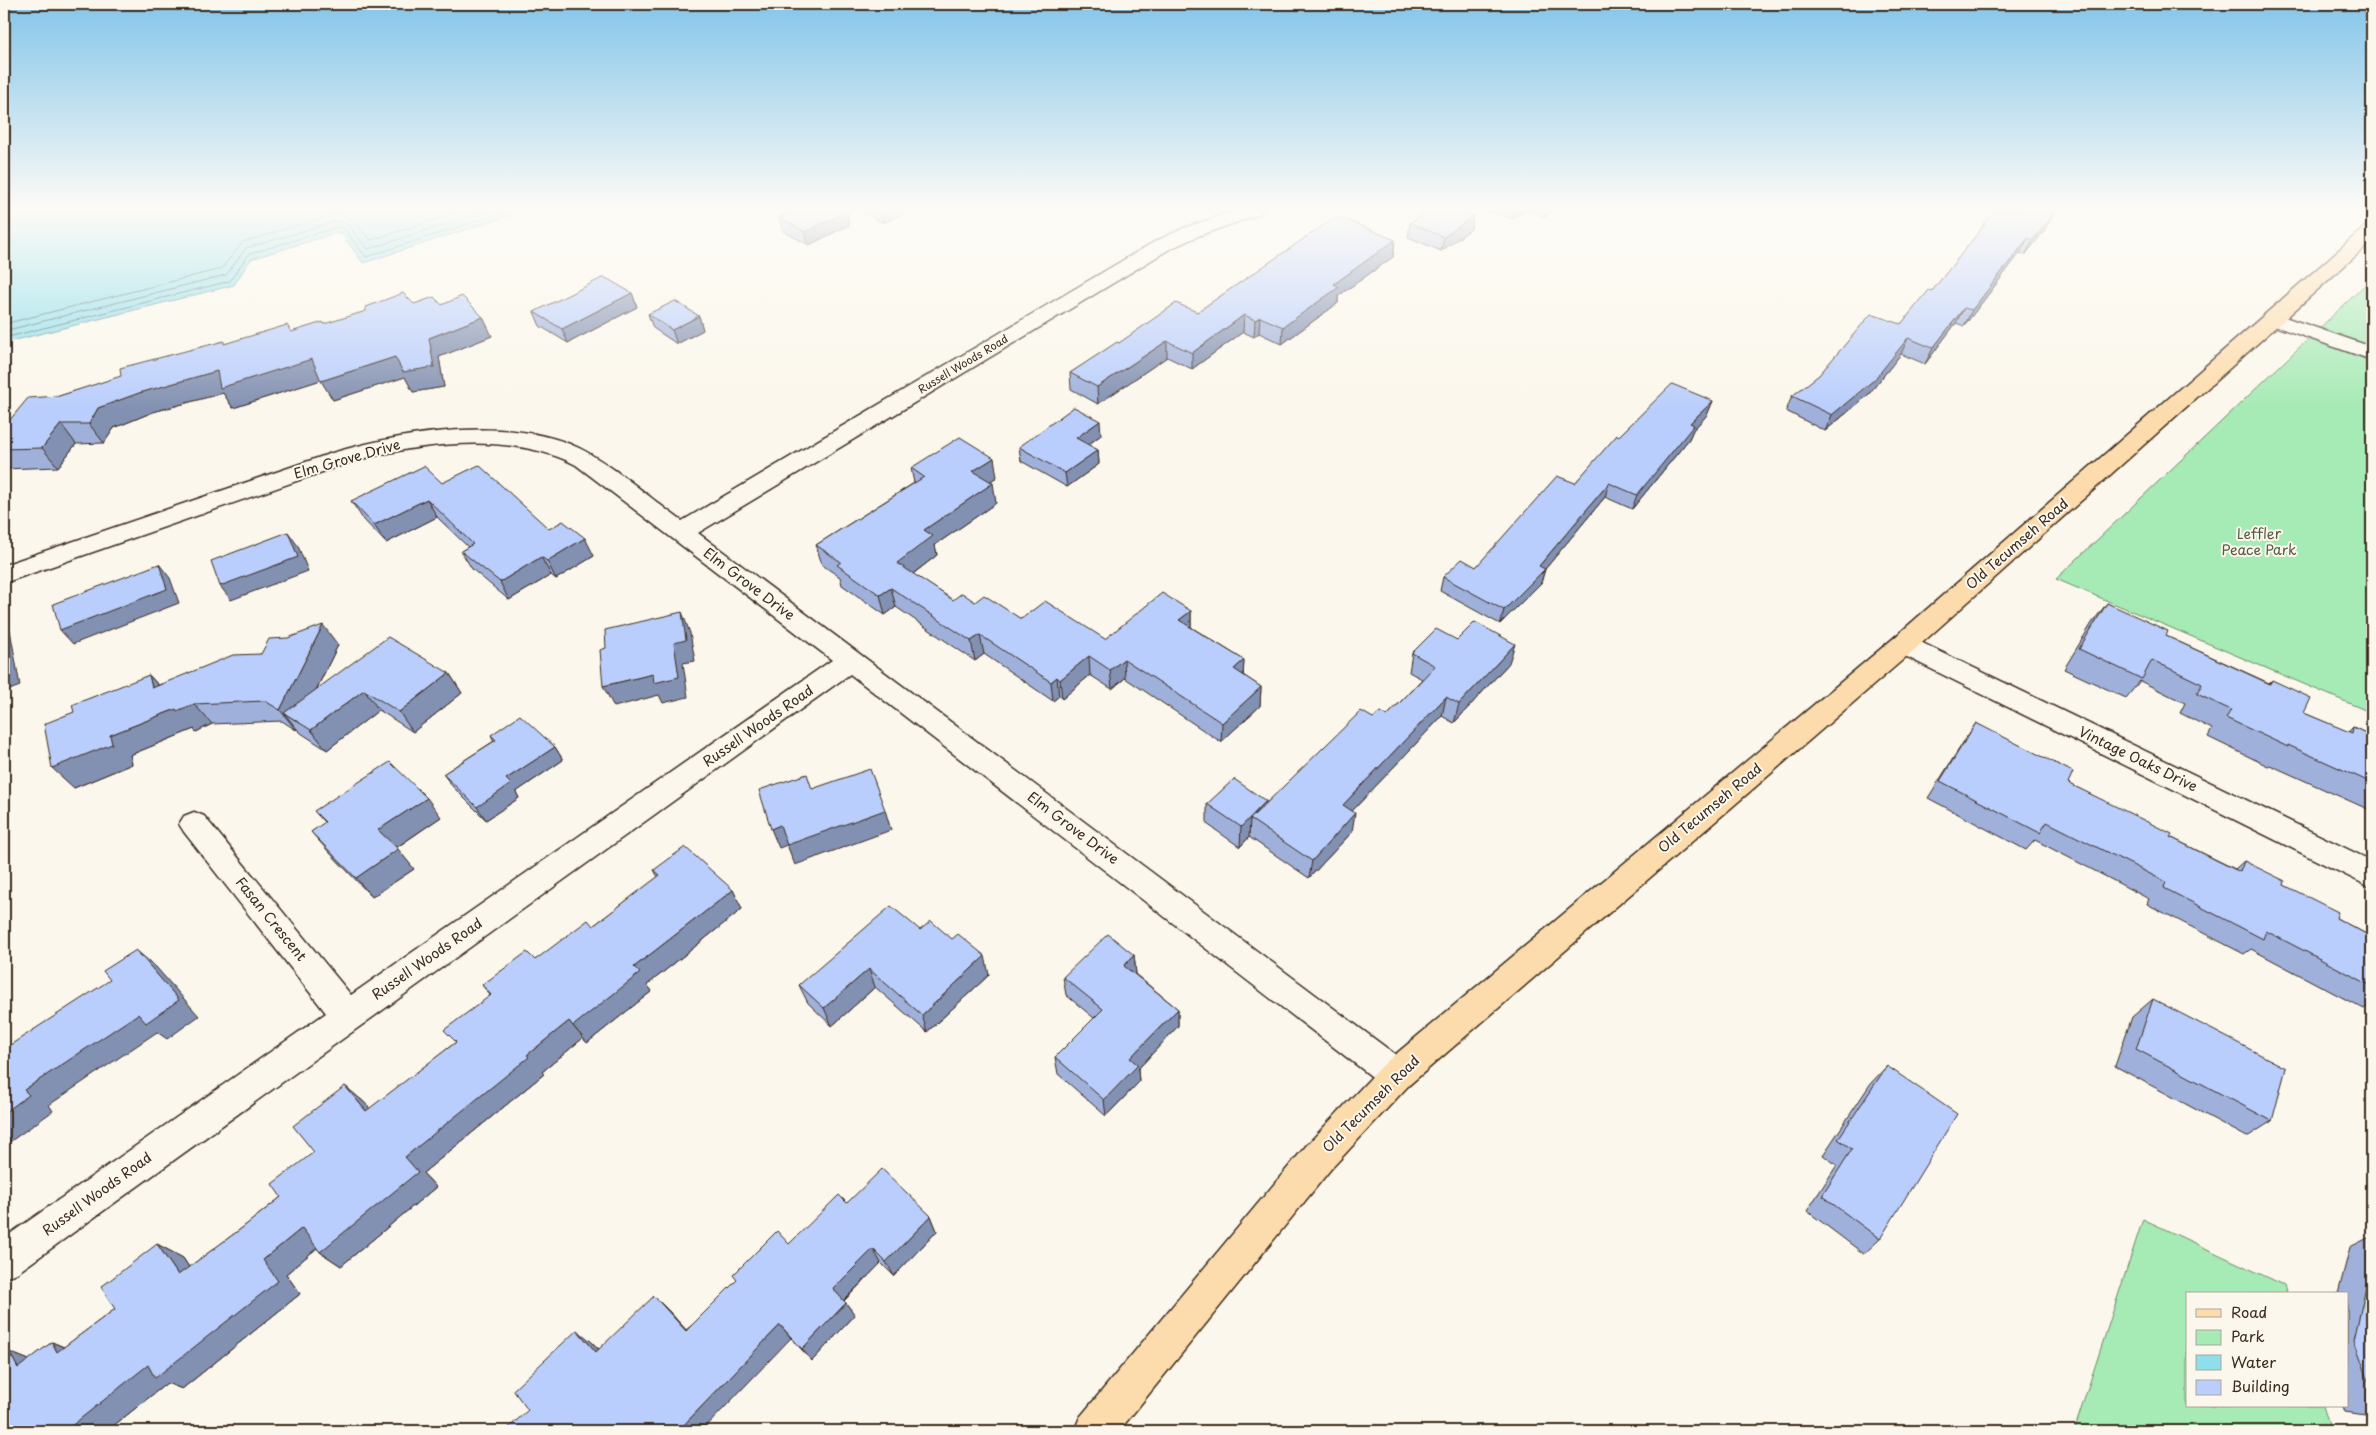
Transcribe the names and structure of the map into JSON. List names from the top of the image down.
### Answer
{
  "streets": {
    "main road": ["Old Tecumseh Road"],
    "street": [
      "Russell Woods Road",
      "Elm Grove Drive",
      "Vintage Oaks Drive",
      "Fasan Crescent"
    ]
  },
  "crossings": [
    ["Russell Woods Road", "Elm Grove Drive"],
    ["Russell Woods Road", "Fasan Crescent"],
    ["Elm Grove Drive", "Old Tecumseh Road"],
    ["Old Tecumseh Road", "Vintage Oaks Drive"]
  ],
  "parks": ["Leffler Peace Park"],
  "legend": [
    "Road",
    "Park",
    "Water",
    "Building"
  ]
}
